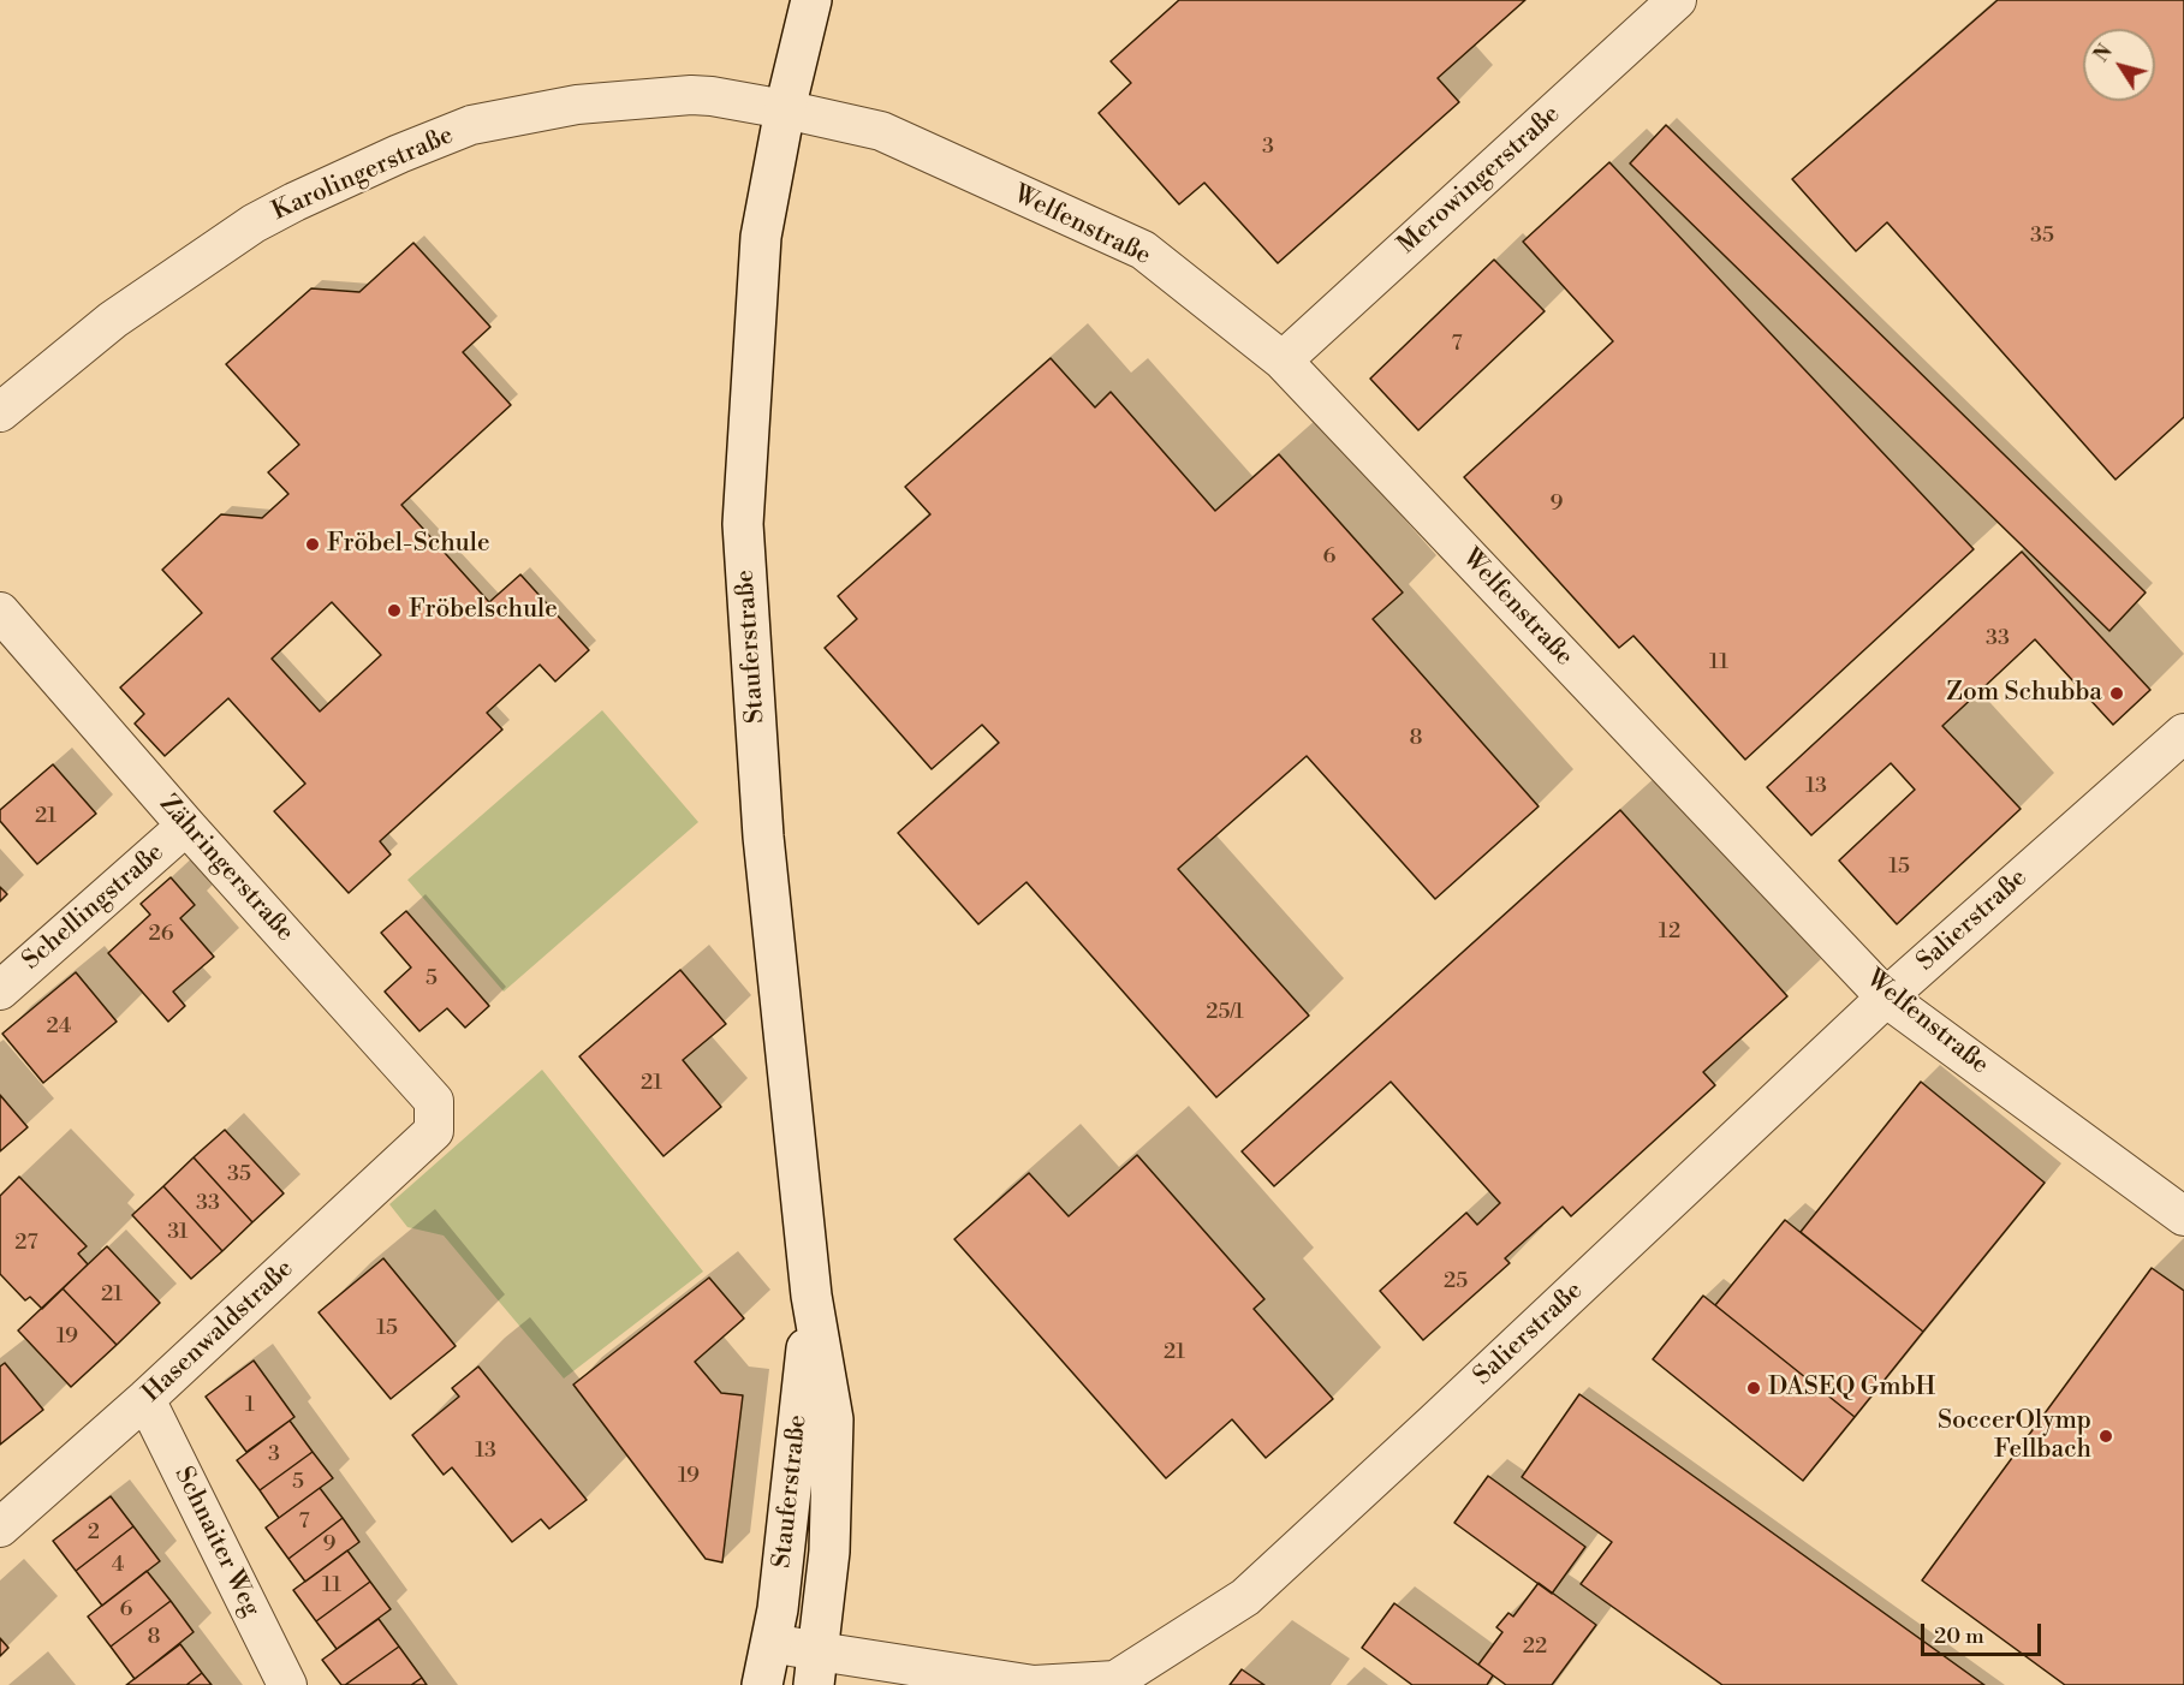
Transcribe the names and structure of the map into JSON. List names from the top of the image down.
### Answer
{
  "streets": {
    "main road": ["Stauferstraße"],
    "street": [
      "Karolingerstraße",
      "Merowingerstraße",
      "Welfenstraße",
      "Zähringerstraße",
      "Schellingstraße",
      "Salierstraße",
      "Hasenwaldstraße",
      "Schnaiter Weg"
    ]
  },
  "crossings": [
    ["Karolingerstraße", "Welfenstraße"],
    ["Karolingerstraße", "Stauferstraße"],
    ["Merowingerstraße", "Welfenstraße"],
    ["Welfenstraße", "Stauferstraße"],
    ["Welfenstraße", "Salierstraße"],
    ["Stauferstraße", "Salierstraße"],
    ["Zähringerstraße", "Schellingstraße"],
    ["Zähringerstraße", "Hasenwaldstraße"],
    ["Hasenwaldstraße", "Schnaiter Weg"]
  ],
  "places": [
    "Fröbel-Schule",
    "Fröbelschule",
    "Zom Schubba",
    "DASEQ GmbH",
    "SoccerOlymp Fellbach"
  ],
  "house_numbers": [
    "3",
    "35",
    "7",
    "9",
    "6",
    "33",
    "11",
    "8",
    "13",
    "21",
    "15",
    "12",
    "26",
    "5",
    "25/1",
    "24",
    "21",
    "35",
    "33",
    "31",
    "27",
    "25",
    "21",
    "15",
    "19",
    "21",
    "1",
    "13",
    "3",
    "19",
    "5",
    "7",
    "2",
    "9",
    "4",
    "11",
    "6",
    "8",
    "22"
  ],
  "scale_bar": "20 m",
  "north": "top left"
}
